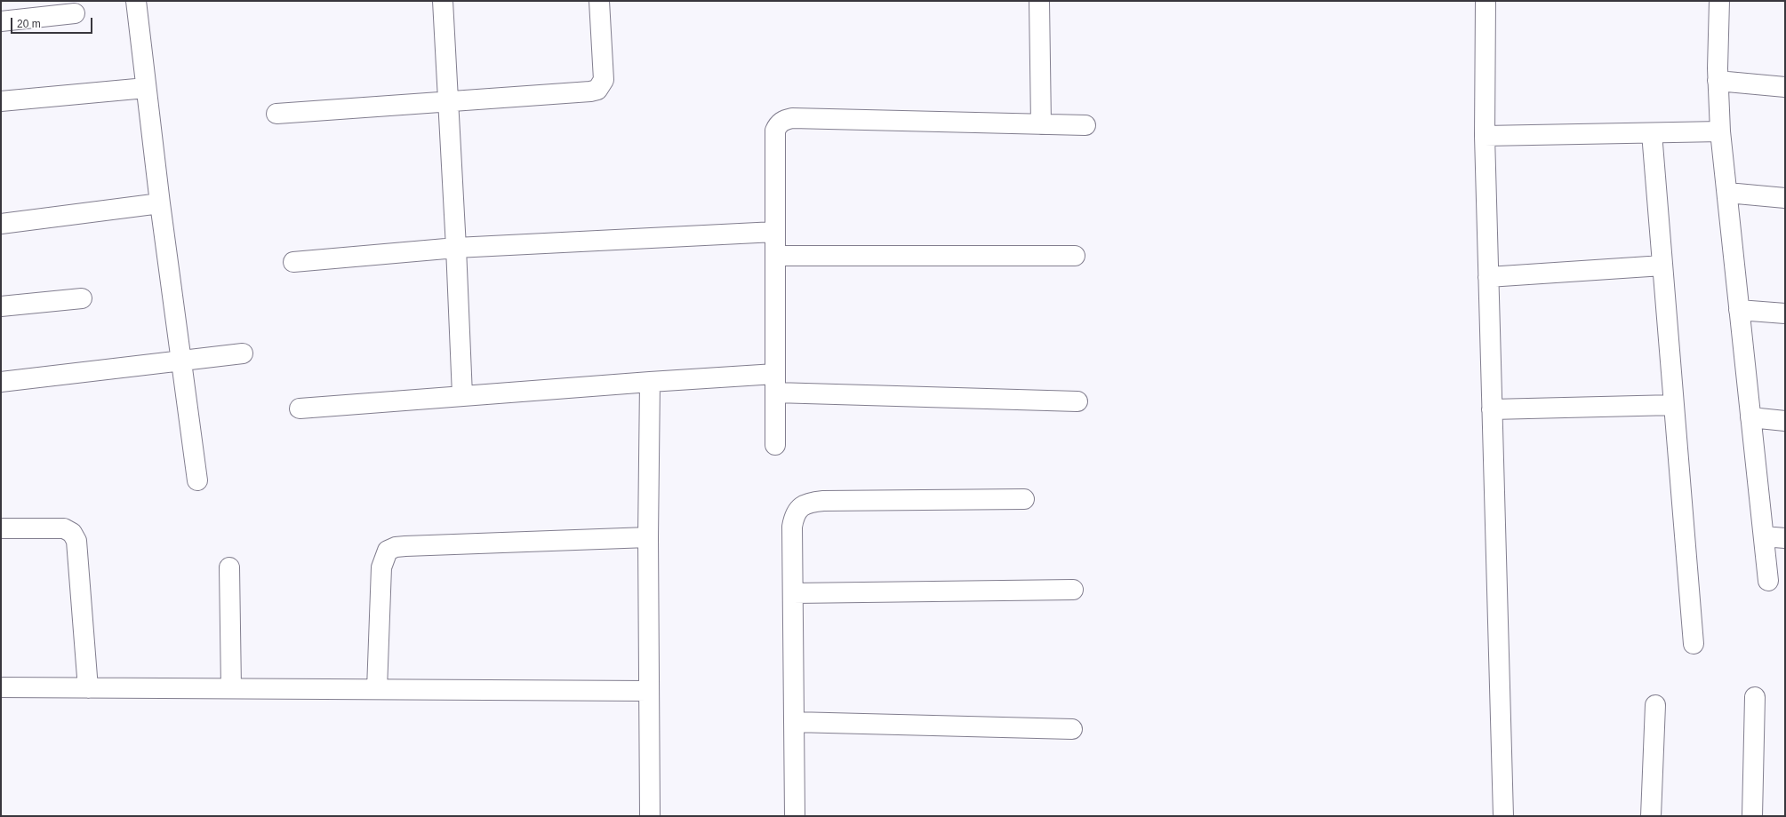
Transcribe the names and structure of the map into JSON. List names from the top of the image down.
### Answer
{
  "scale_bar": "20 m"
}
